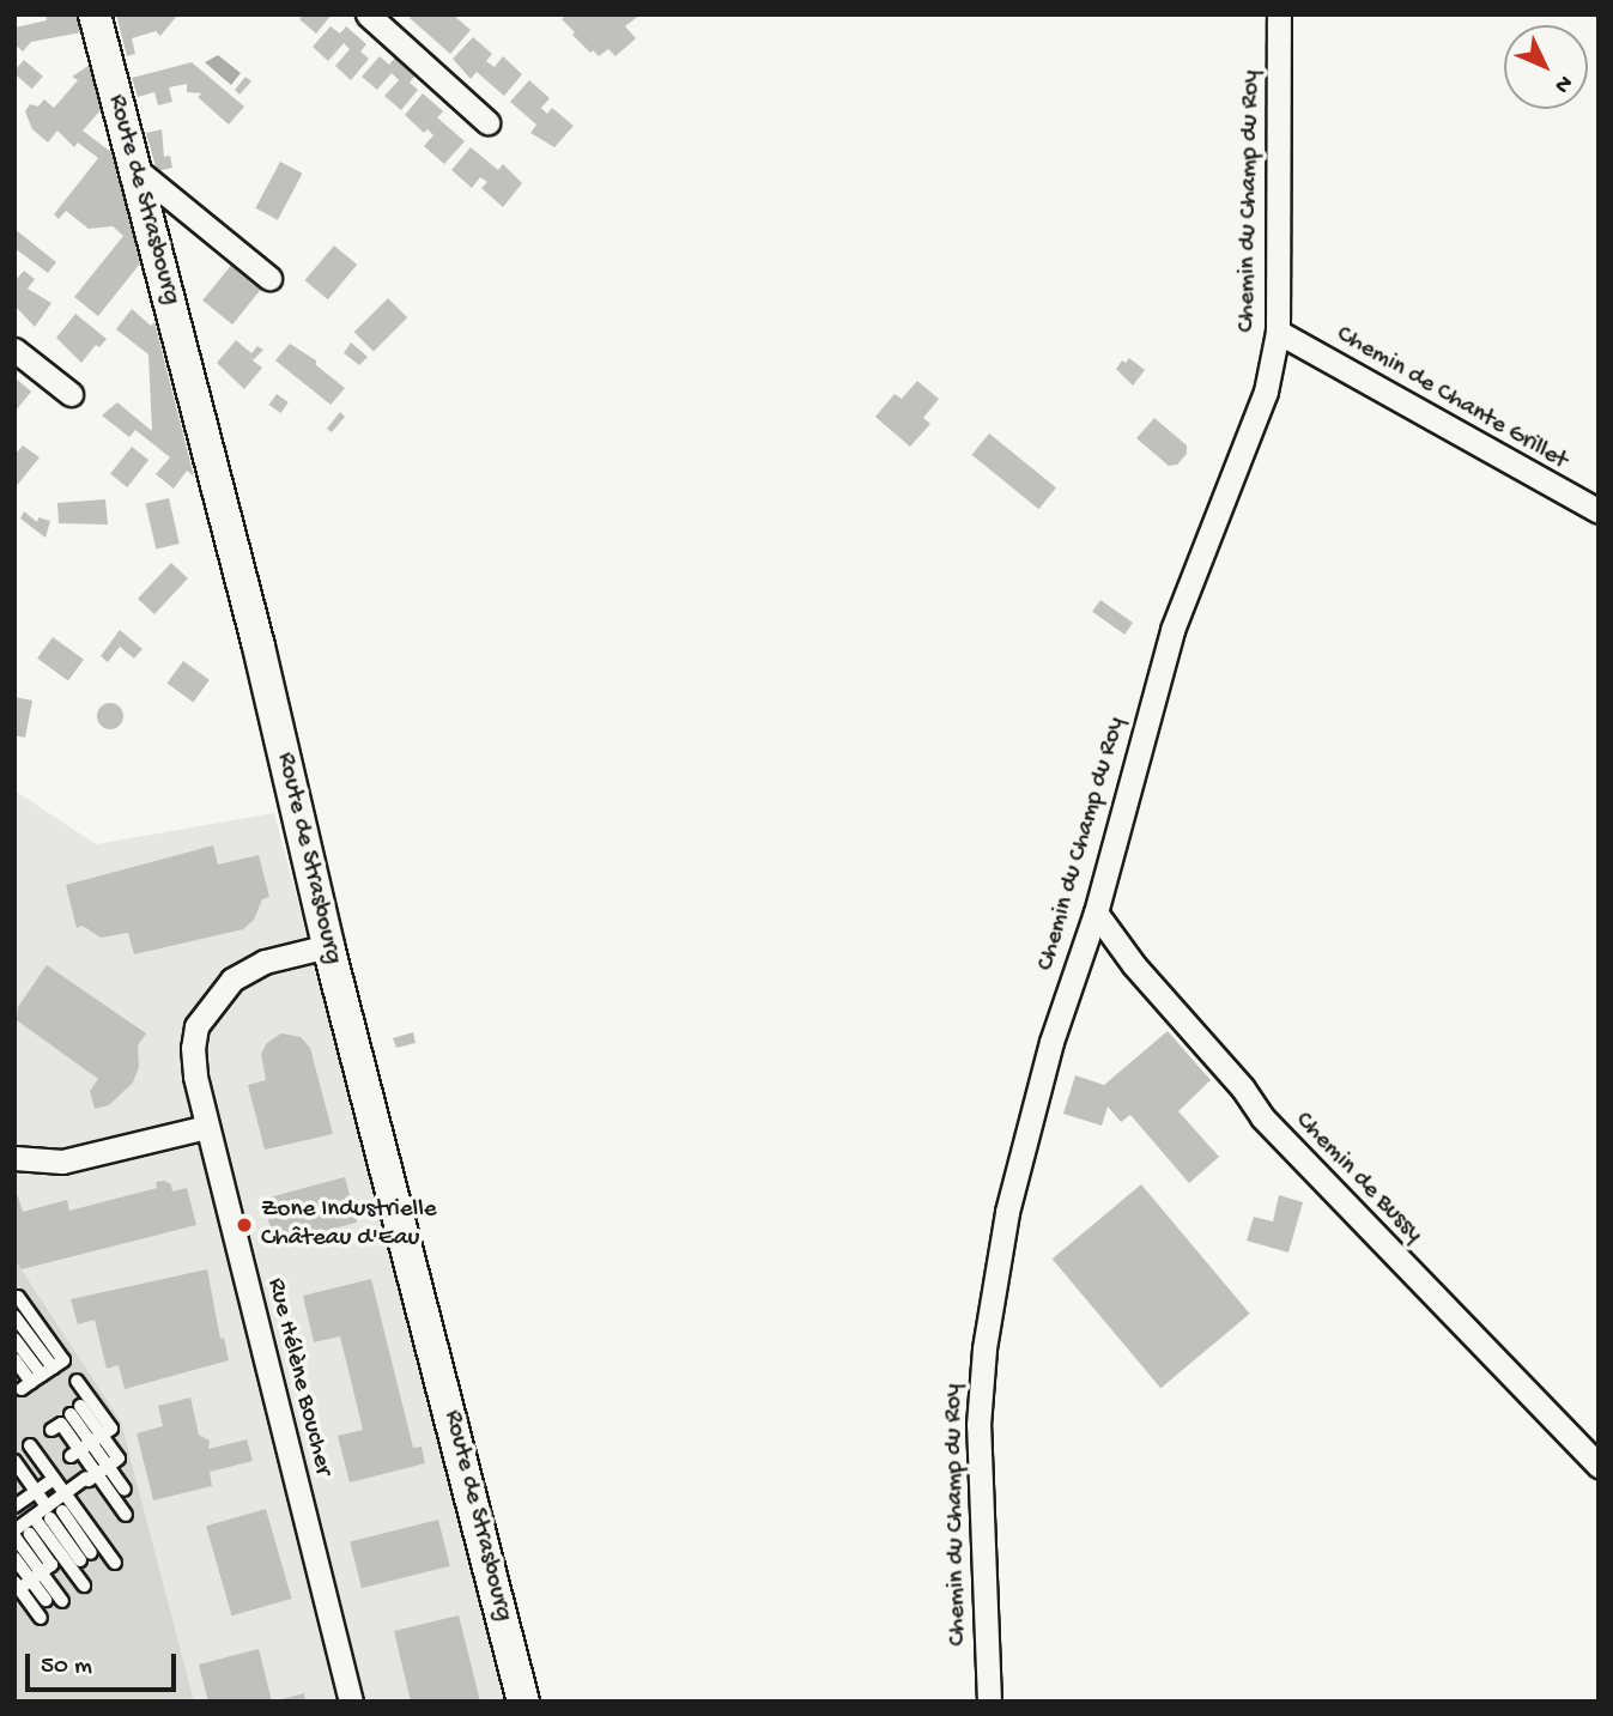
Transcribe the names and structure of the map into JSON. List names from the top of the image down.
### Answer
{
  "streets": {
    "main road": ["Route de Strasbourg"],
    "street": [
      "Chemin du Champ du Roy",
      "Chemin de Chante Grillet",
      "Chemin de Bussy",
      "Rue Hélène Boucher"
    ]
  },
  "crossings": [
    ["Route de Strasbourg", "Rue Hélène Boucher"],
    ["Chemin du Champ du Roy", "Chemin de Chante Grillet"],
    ["Chemin du Champ du Roy", "Chemin de Bussy"]
  ],
  "places": ["Zone Industrielle Château d'Eau"],
  "scale_bar": "50 m",
  "north": "bottom right"
}
